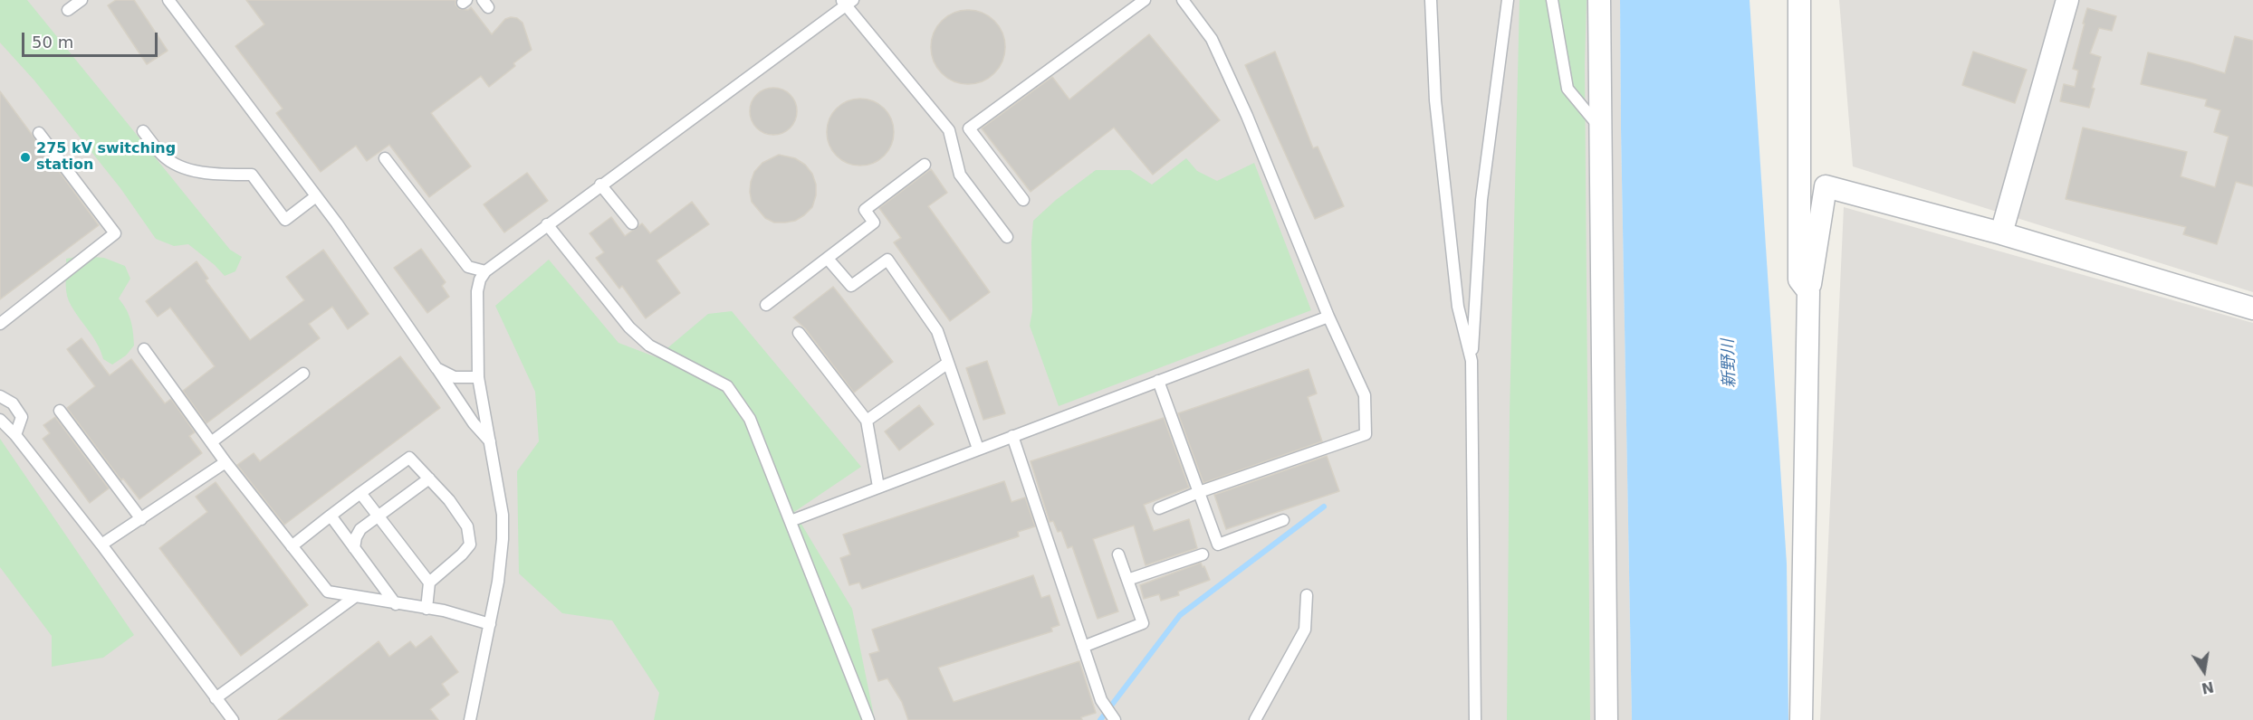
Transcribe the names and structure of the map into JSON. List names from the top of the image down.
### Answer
{
  "water": ["新野川"],
  "places": ["275 kV switching station"],
  "scale_bar": "50 m",
  "north": "bottom"
}
